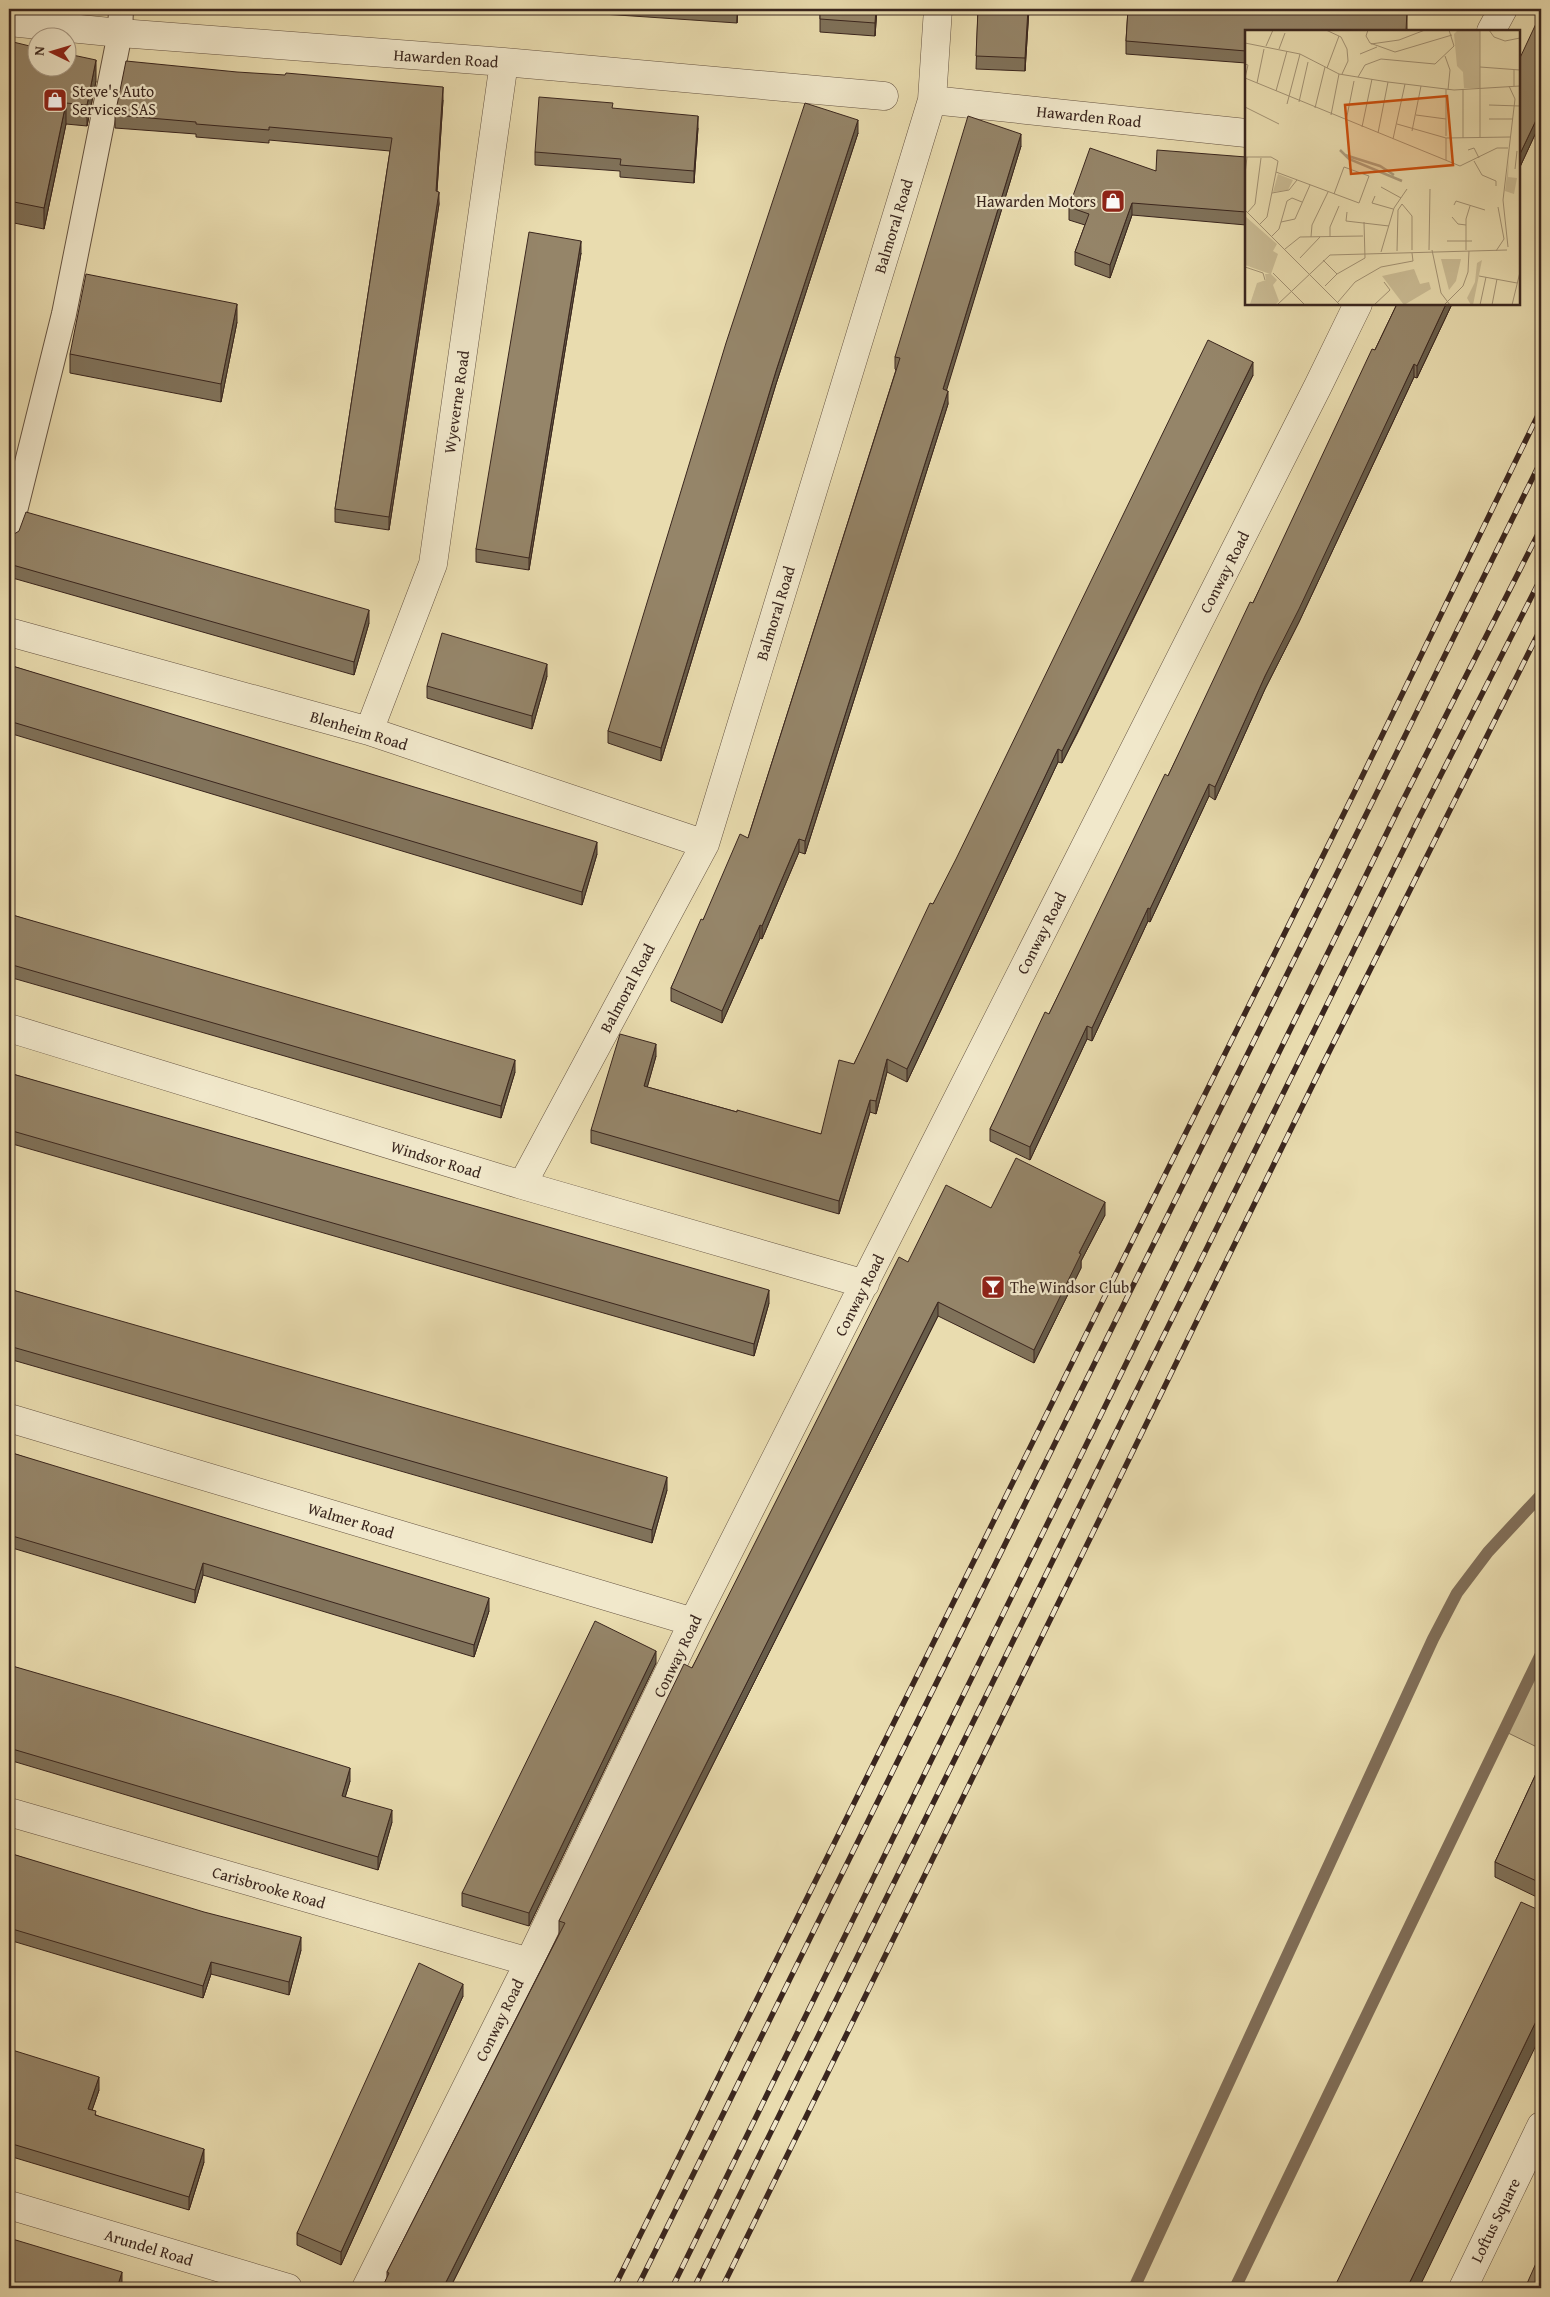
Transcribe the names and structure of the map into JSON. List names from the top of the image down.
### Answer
{
  "streets": {
    "street": [
      "Hawarden Road",
      "Balmoral Road",
      "Wyeverne Road",
      "Conway Road",
      "Blenheim Road",
      "Windsor Road",
      "Walmer Road",
      "Carisbrooke Road",
      "Loftus Square",
      "Arundel Road"
    ]
  },
  "crossings": [
    ["Hawarden Road", "Balmoral Road"],
    ["Hawarden Road", "Wyeverne Road"],
    ["Balmoral Road", "Blenheim Road"],
    ["Balmoral Road", "Windsor Road"],
    ["Wyeverne Road", "Blenheim Road"],
    ["Conway Road", "Windsor Road"],
    ["Conway Road", "Walmer Road"],
    ["Conway Road", "Carisbrooke Road"]
  ],
  "places": {
    "shop": ["Steve's Auto Services SAS", "Hawarden Motors"],
    "bar": ["The Windsor Club"]
  },
  "north": "left"
}
